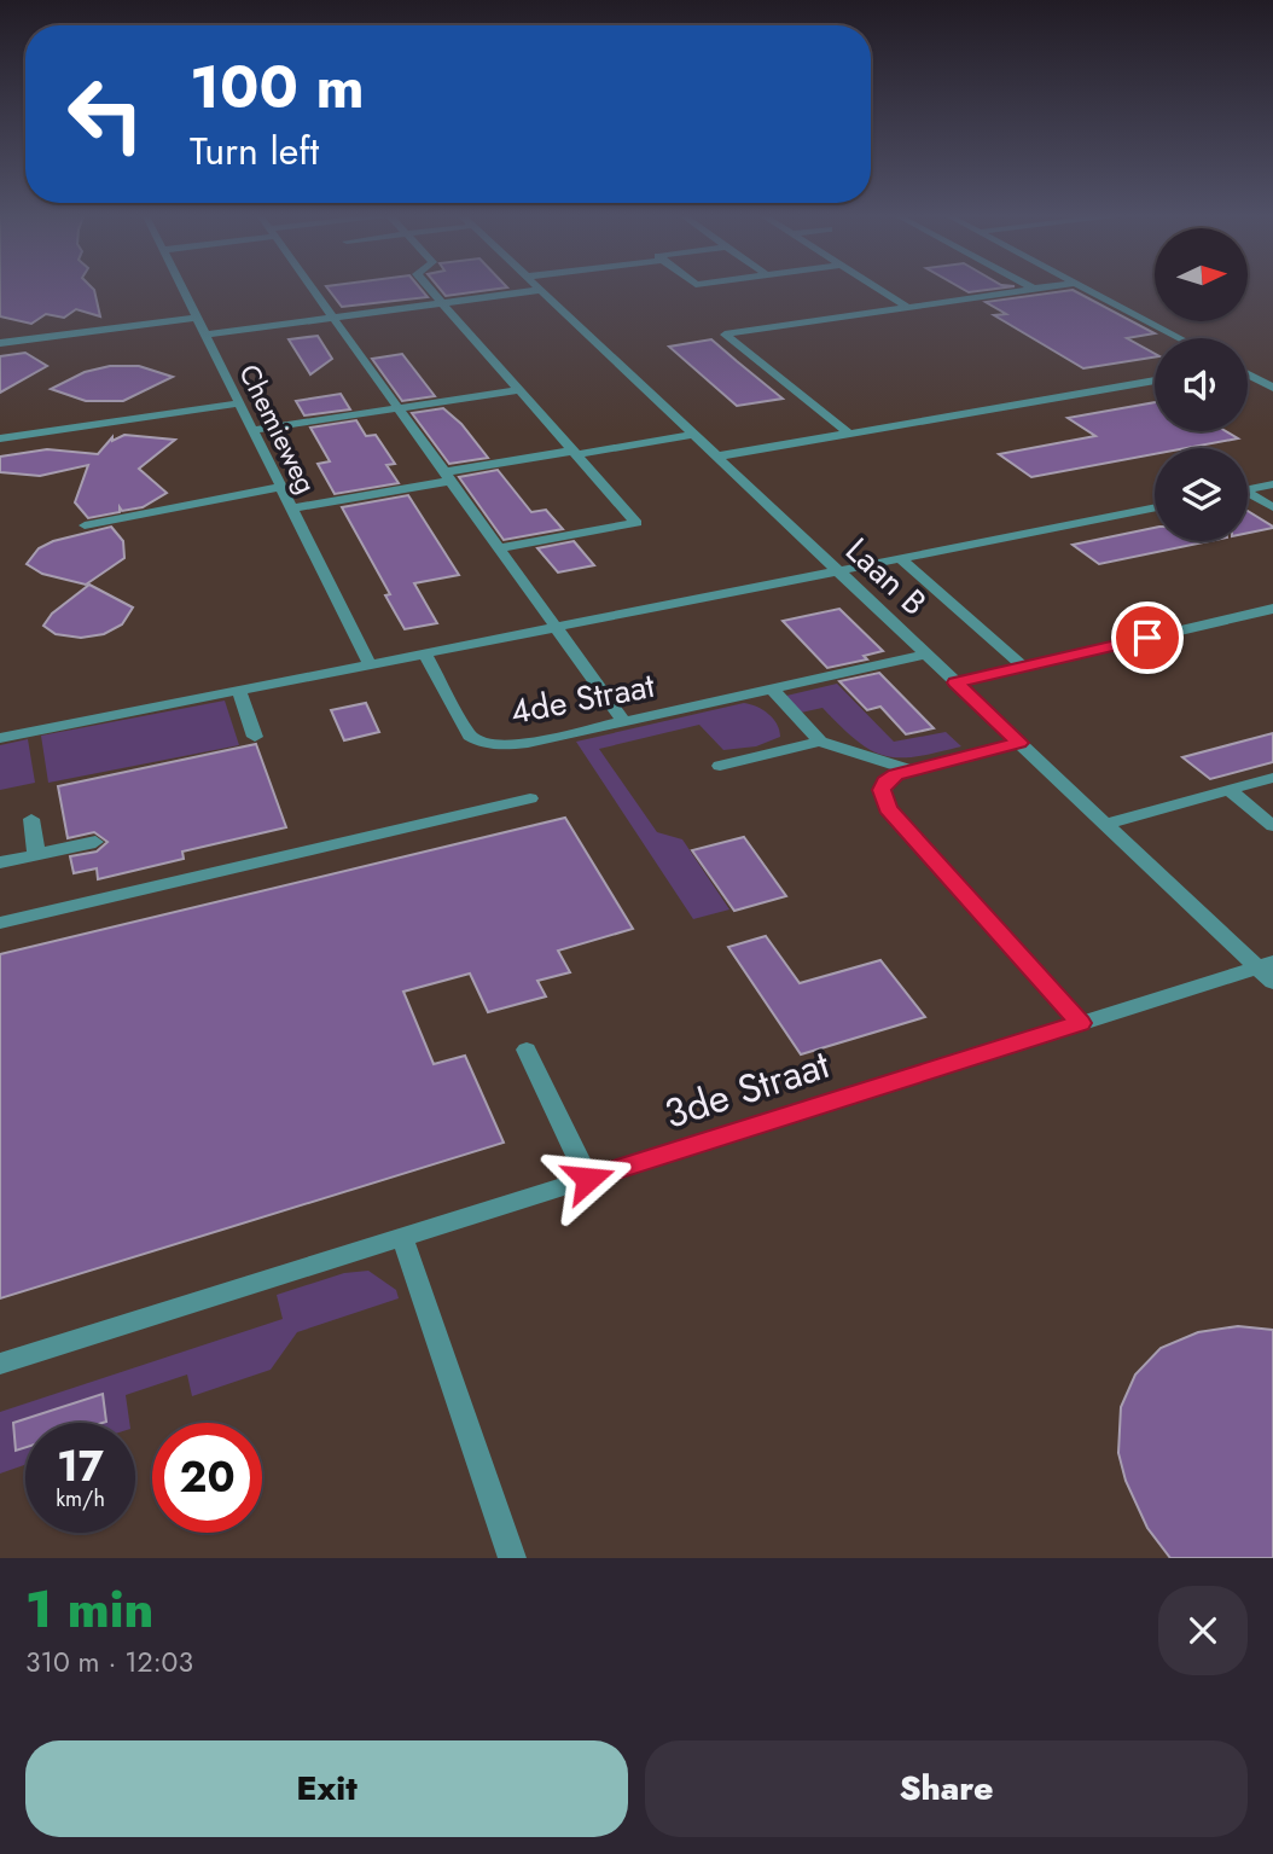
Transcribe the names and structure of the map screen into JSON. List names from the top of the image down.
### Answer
{
  "streets": {
    "lane": [
      "Chemieweg",
      "Laan B",
      "4de Straat",
      "3de Straat"
    ]
  },
  "crossings": [
    ["Laan B", "4de Straat"],
    ["Laan B", "3de Straat"]
  ],
  "north": "right",
  "page": {
    "turn": ["100 m", "Turn left"],
    "speed": "17 km/h",
    "limit": "20",
    "heading": ["1 min", "310 m · 12:03"],
    "buttons": ["Exit", "Share"]
  }
}
